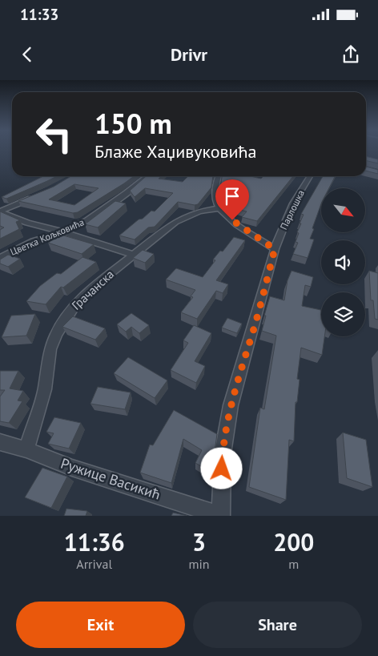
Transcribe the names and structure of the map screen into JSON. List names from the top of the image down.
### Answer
{
  "streets": {
    "street": [
      "Парлошка",
      "Цветка Кољковића",
      "Грачанска",
      "Ружице Васикић"
    ]
  },
  "crossings": [
    ["Парлошка", "Ружице Васикић"],
    ["Грачанска", "Ружице Васикић"]
  ],
  "north": "bottom right",
  "page": {
    "status": "11:33",
    "header": "Drivr",
    "turn": ["150 m", "Блаже Хаџивуковића"],
    "eta": [
      "11:36",
      "Arrival",
      "3",
      "min",
      "200",
      "m"
    ],
    "buttons": ["Exit", "Share"]
  }
}
